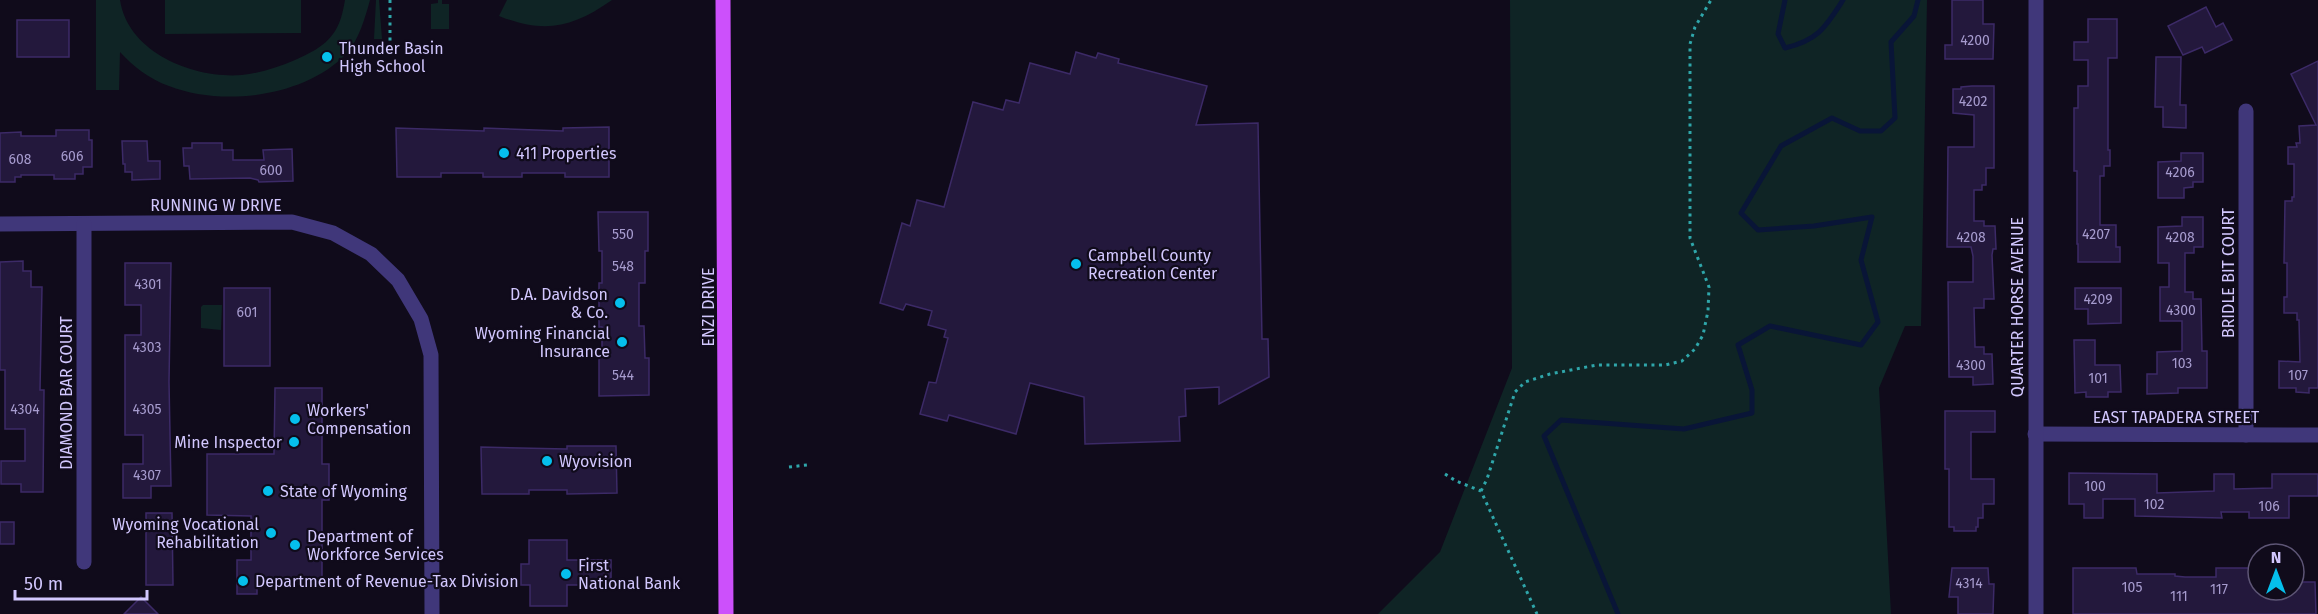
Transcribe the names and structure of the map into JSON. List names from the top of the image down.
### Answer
{
  "streets": {
    "main road": ["ENZI DRIVE"],
    "street": [
      "RUNNING W DRIVE",
      "BRIDLE BIT COURT",
      "QUARTER HORSE AVENUE",
      "DIAMOND BAR COURT",
      "EAST TAPADERA STREET"
    ]
  },
  "crossings": [
    ["RUNNING W DRIVE", "DIAMOND BAR COURT"],
    ["BRIDLE BIT COURT", "EAST TAPADERA STREET"],
    ["QUARTER HORSE AVENUE", "EAST TAPADERA STREET"]
  ],
  "places": [
    "Thunder Basin High School",
    "411 Properties",
    "Campbell County Recreation Center",
    "D.A. Davidson & Co.",
    "Wyoming Financial Insurance",
    "Workers' Compensation",
    "Mine Inspector",
    "Wyovision",
    "State of Wyoming",
    "Wyoming Vocational Rehabilitation",
    "Department of Workforce Services",
    "First National Bank",
    "Department of Revenue-Tax Division"
  ],
  "house_numbers": [
    "4200",
    "4202",
    "606",
    "608",
    "600",
    "4206",
    "550",
    "4207",
    "4208",
    "4208",
    "548",
    "4301",
    "4209",
    "4300",
    "601",
    "4303",
    "103",
    "4300",
    "544",
    "107",
    "101",
    "4304",
    "4305",
    "4307",
    "100",
    "102",
    "106",
    "4314",
    "105",
    "117",
    "111"
  ],
  "scale_bar": "50 m",
  "north": "top"
}
